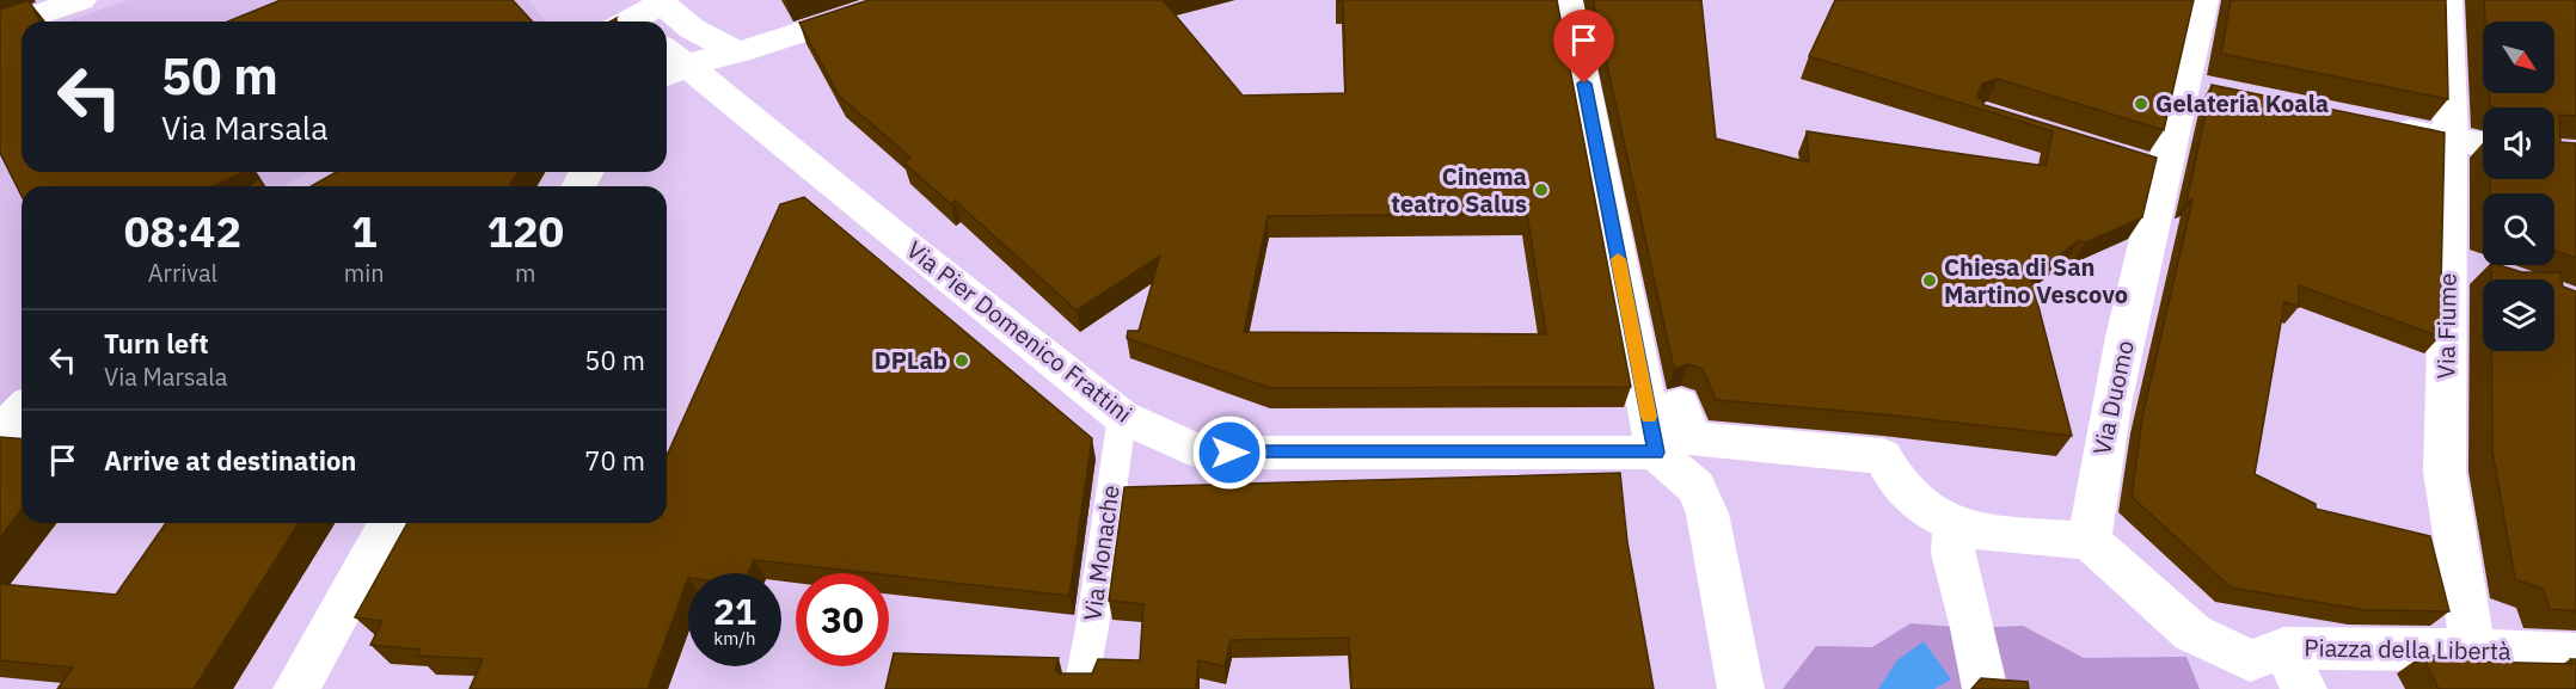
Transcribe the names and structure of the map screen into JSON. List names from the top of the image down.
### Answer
{
  "streets": {
    "street": [
      "Via Fiume",
      "Via Pier Domenico Frattini",
      "Via Duomo",
      "Piazza della Libertà"
    ],
    "lane": ["Via Monache"]
  },
  "crossings": [
    ["Via Fiume", "Piazza della Libertà"],
    ["Via Pier Domenico Frattini", "Via Monache"]
  ],
  "places": [
    "Gelateria Koala",
    "Cinema teatro Salus",
    "Chiesa di San Martino Vescovo",
    "DPLab"
  ],
  "north": "bottom right",
  "page": {
    "turn": ["50 m", "Via Marsala"],
    "eta": [
      "08:42",
      "Arrival",
      "1",
      "min",
      "120",
      "m"
    ],
    "list": [
      {
        "name": "Turn left",
        "note": "Via Marsala",
        "value": "50 m"
      },
      {
        "name": "Arrive at destination",
        "value": "70 m"
      }
    ],
    "speed": "21 km/h",
    "limit": "30"
  }
}
